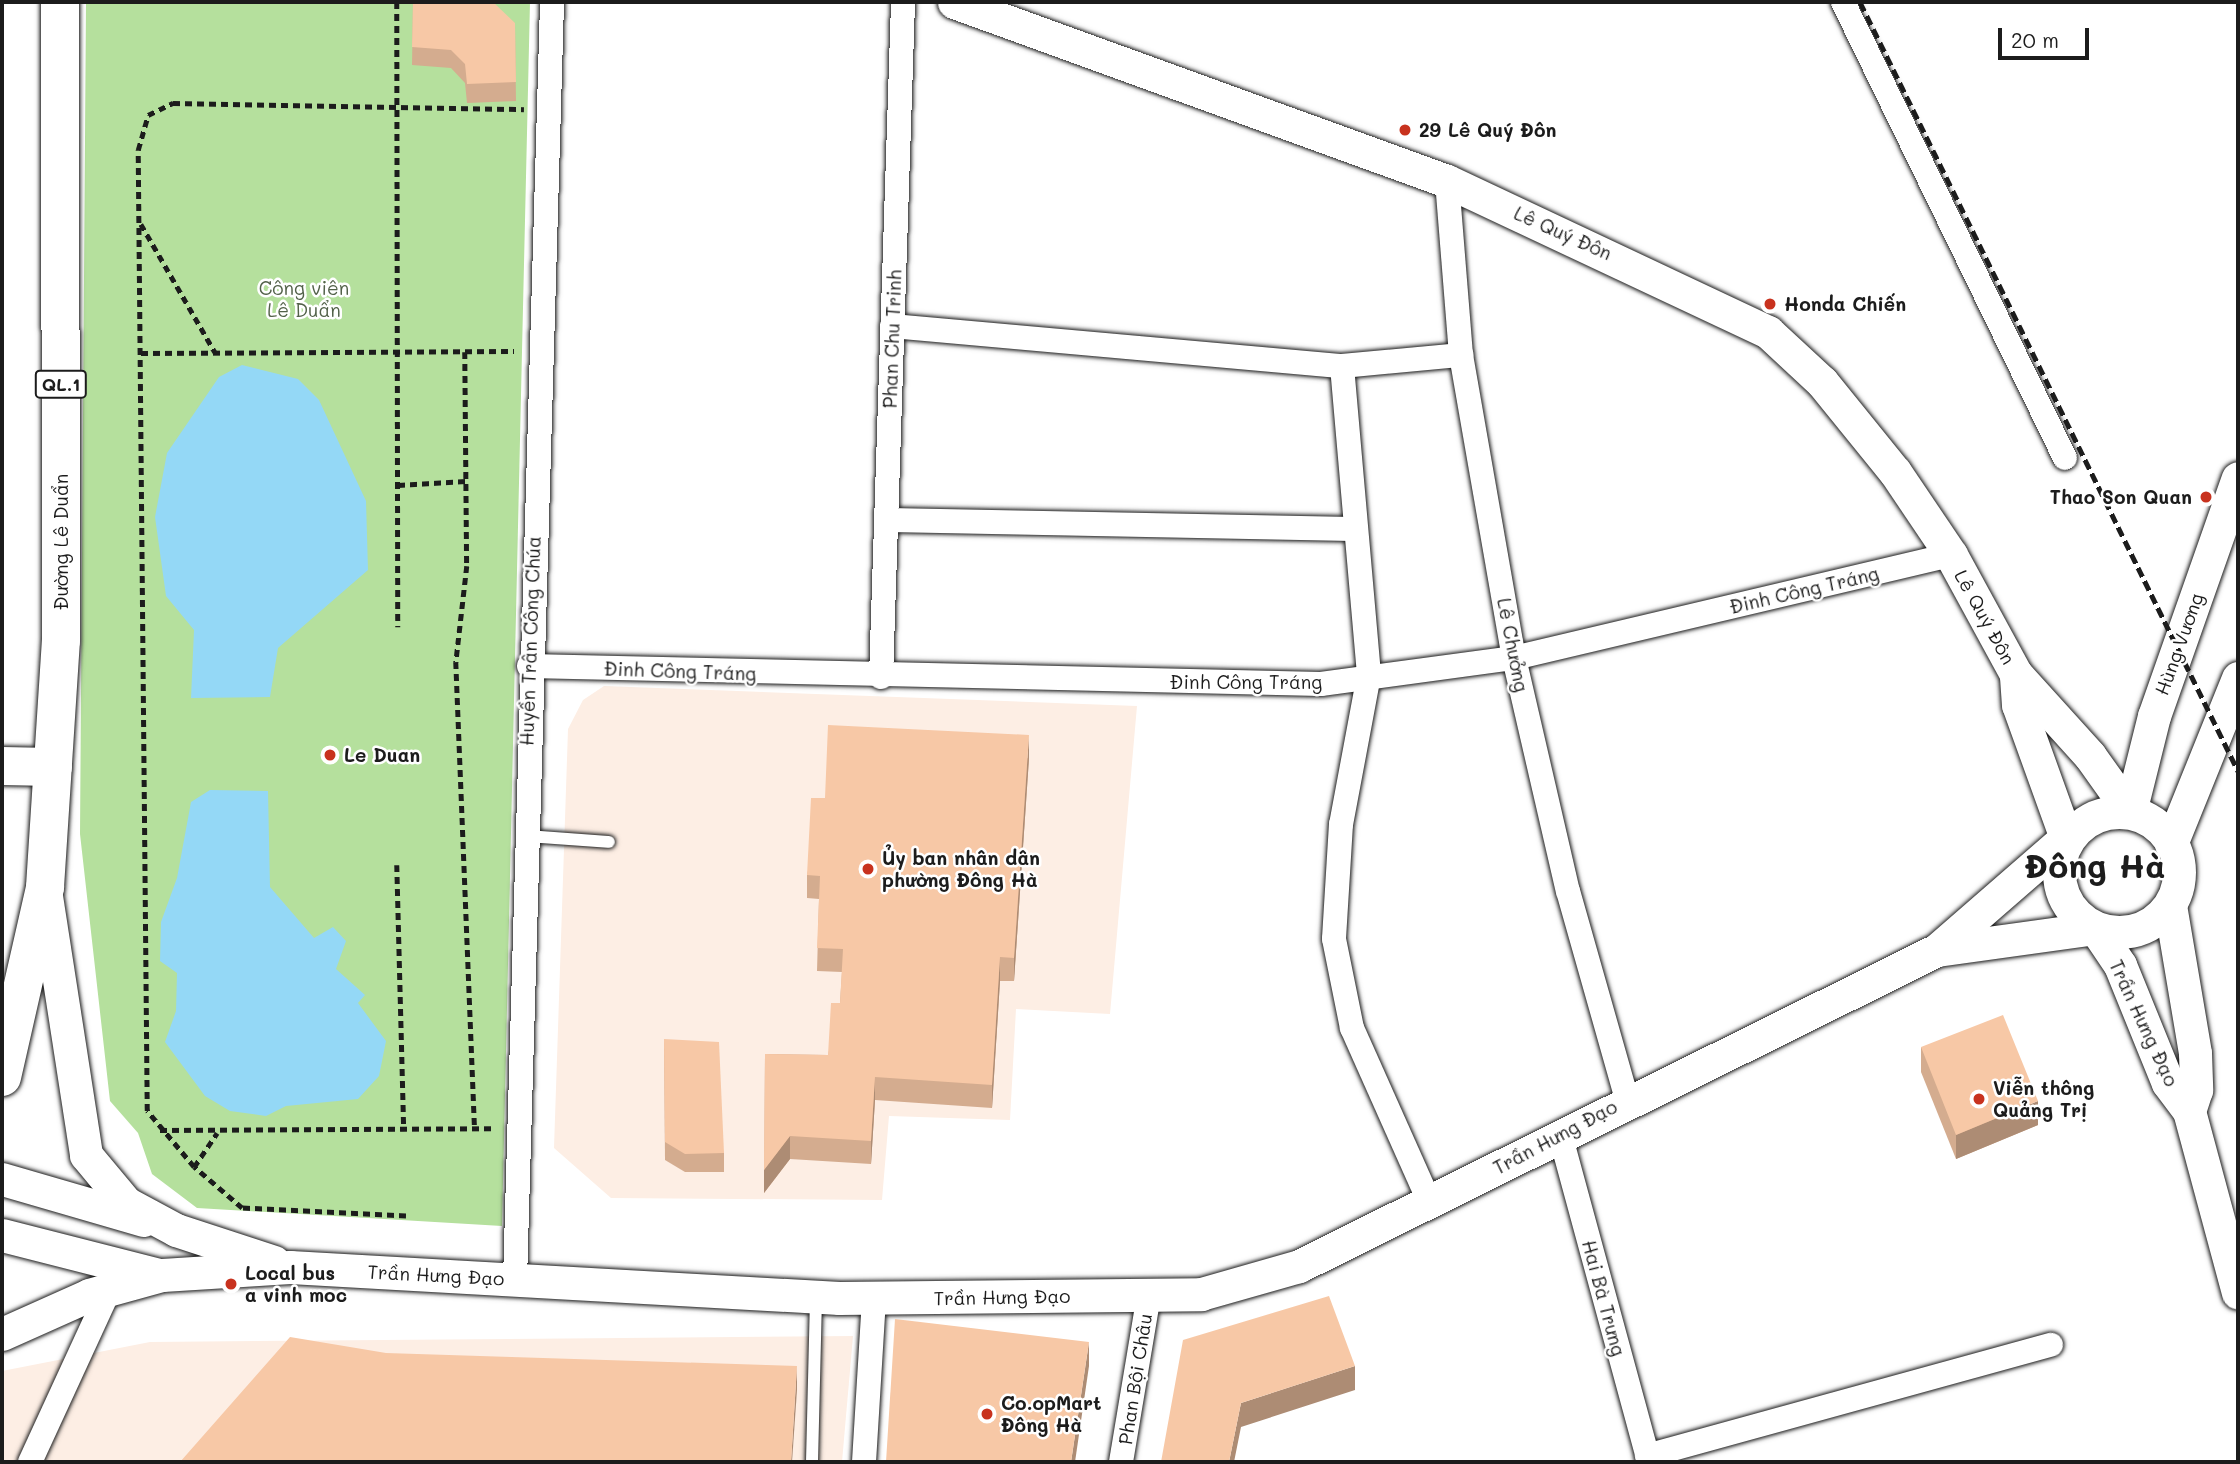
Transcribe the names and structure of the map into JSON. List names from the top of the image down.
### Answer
{
  "streets": {
    "highway": ["QL.1", "Đường Lê Duẩn"],
    "main road": ["Lê Quý Đôn", "Hùng Vương", "Trần Hưng Đạo"],
    "street": [
      "Phan Chu Trinh",
      "Đinh Công Tráng",
      "Huyền Trân Công Chúa",
      "Lê Chưởng",
      "Hai Bà Trưng",
      "Phan Bội Châu"
    ]
  },
  "crossings": [
    ["Lê Quý Đôn", "Đinh Công Tráng"],
    ["Lê Quý Đôn", "Hùng Vương"],
    ["Lê Quý Đôn", "Lê Chưởng"],
    ["Lê Quý Đôn", "Trần Hưng Đạo"],
    ["Phan Chu Trinh", "Đinh Công Tráng"],
    ["Đinh Công Tráng", "Huyền Trân Công Chúa"],
    ["Đinh Công Tráng", "Lê Chưởng"],
    ["Huyền Trân Công Chúa", "Trần Hưng Đạo"],
    ["Hùng Vương", "Trần Hưng Đạo"],
    ["Lê Chưởng", "Trần Hưng Đạo"],
    ["Trần Hưng Đạo", "Hai Bà Trưng"],
    ["Trần Hưng Đạo", "Phan Bội Châu"]
  ],
  "districts": ["Đông Hà"],
  "parks": ["Công viên Lê Duẩn"],
  "places": [
    "29 Lê Quý Đôn",
    "Honda Chiến",
    "Thao Son Quan",
    "Le Duan",
    "Ủy ban nhân dân phường Đông Hà",
    "Viễn thông Quảng Trị",
    "Local bus a vinh moc",
    "Co.opMart Đông Hà"
  ],
  "scale_bar": "20 m"
}
